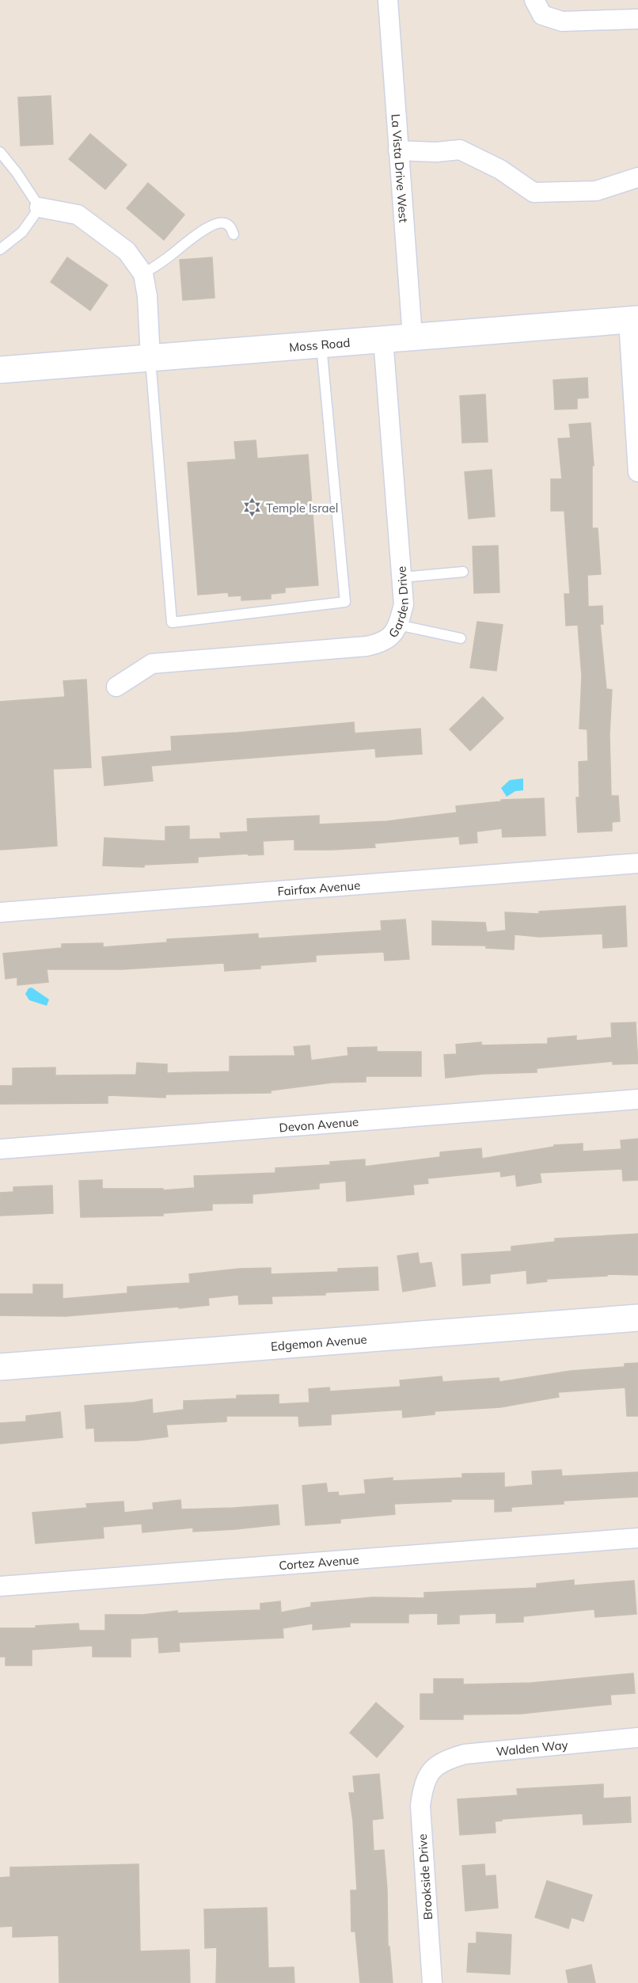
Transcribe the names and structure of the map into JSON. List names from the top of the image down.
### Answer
{
  "streets": {
    "street": [
      "La Vista Drive West",
      "Moss Road",
      "Garden Drive",
      "Fairfax Avenue",
      "Devon Avenue",
      "Edgemon Avenue",
      "Cortez Avenue",
      "Walden Way",
      "Brookside Drive"
    ]
  },
  "crossings": [
    ["La Vista Drive West", "Moss Road"],
    ["Moss Road", "Garden Drive"],
    ["Walden Way", "Brookside Drive"]
  ],
  "places": {
    "synagogue": ["Temple Israel"]
  }
}
